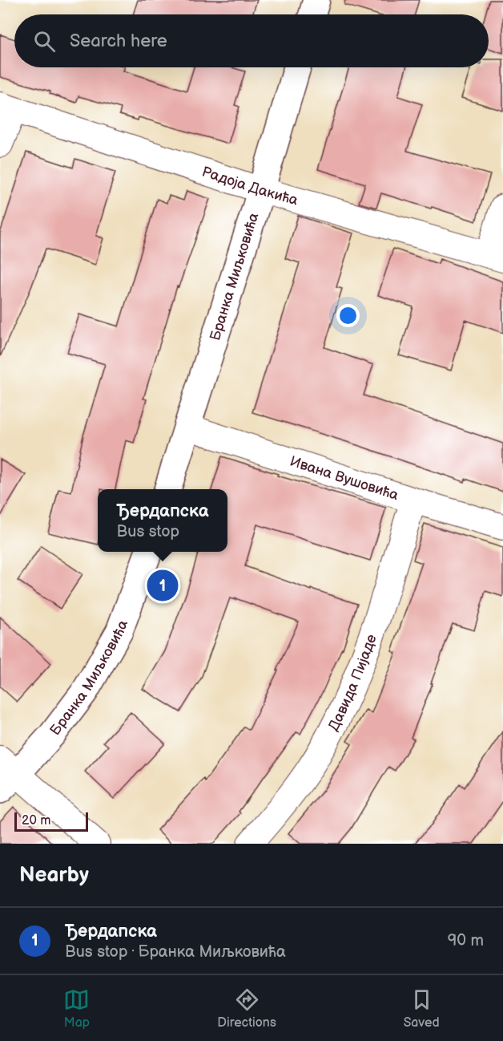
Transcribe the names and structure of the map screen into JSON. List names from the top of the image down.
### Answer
{
  "streets": {
    "street": [
      "Радоја Дакића",
      "Бранка Миљковића",
      "Ивана Вушовића",
      "Давида Пијаде"
    ]
  },
  "crossings": [
    ["Радоја Дакића", "Бранка Миљковића"],
    ["Бранка Миљковића", "Ивана Вушовића"],
    ["Ивана Вушовића", "Давида Пијаде"]
  ],
  "scale_bar": "20 m",
  "page": {
    "search": "Search here",
    "popup": ["Ђердапска", "Bus stop"],
    "pins": "1",
    "scale": "20 m",
    "heading": "Nearby",
    "list": [
      {
        "mark": "1",
        "name": "Ђердапска",
        "note": "Bus stop · Бранка Миљковића",
        "value": "90 m"
      }
    ],
    "nav": ["Map", "Directions", "Saved"]
  }
}
